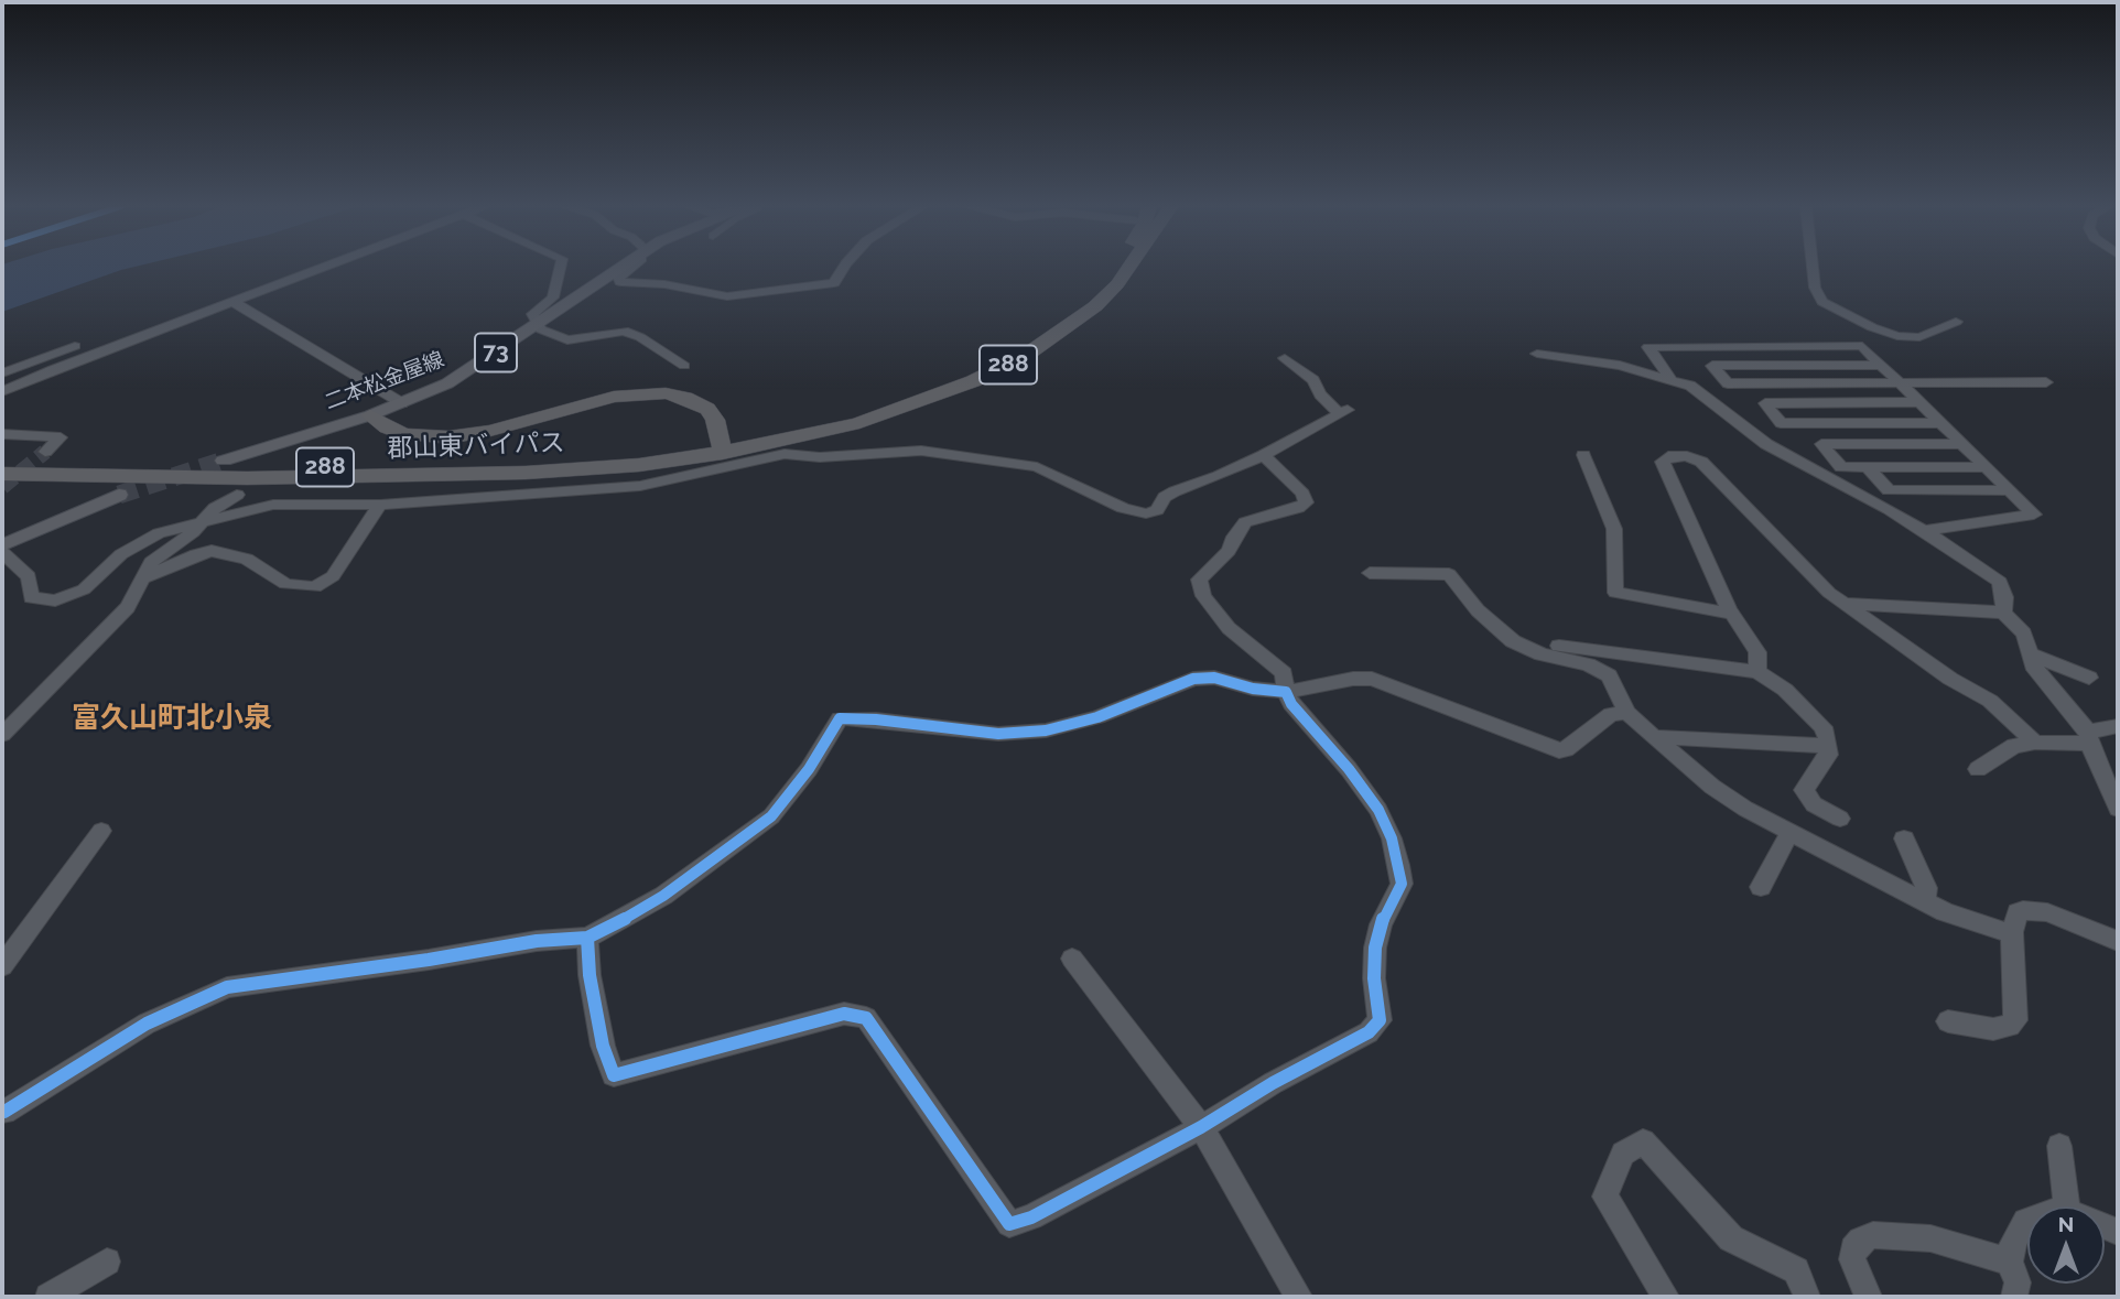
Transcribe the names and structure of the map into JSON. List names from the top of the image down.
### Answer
{
  "streets": {
    "highway": ["288", "郡山東バイパス"],
    "main road": ["73", "二本松金屋線"]
  },
  "districts": ["富久山町北小泉"],
  "north": "top"
}
